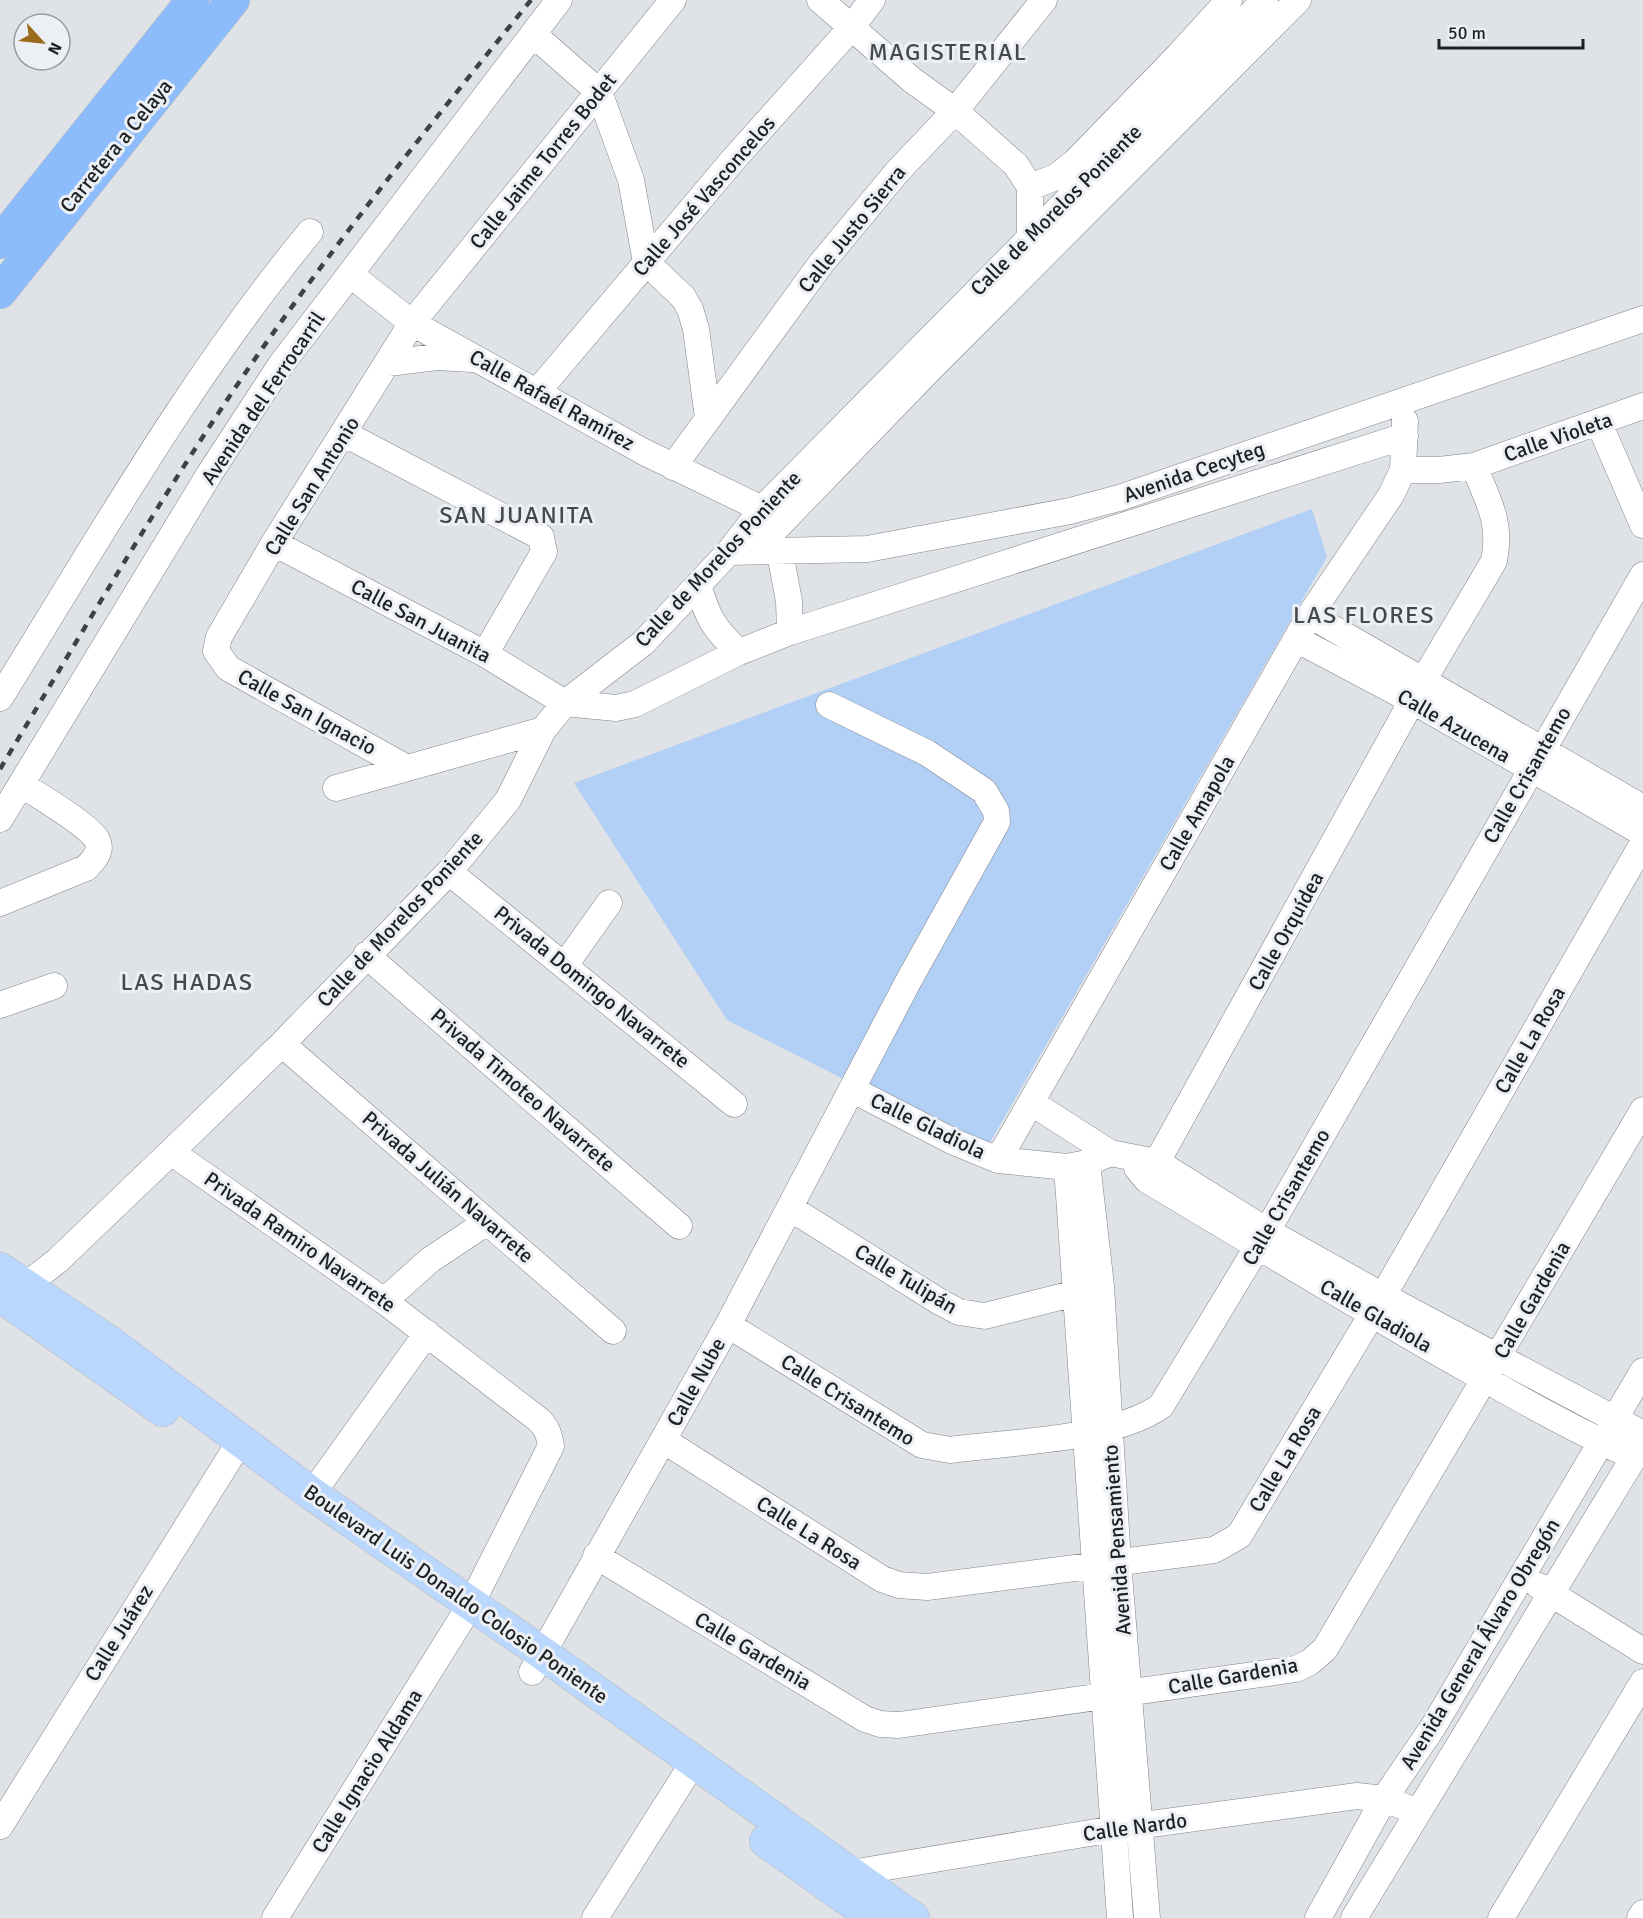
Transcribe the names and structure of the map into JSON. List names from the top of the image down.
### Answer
{
  "streets": {
    "highway": ["Carretera a Celaya"],
    "main road": ["Boulevard Luis Donaldo Colosio Poniente"],
    "street": [
      "Calle Jaime Torres Bodet",
      "Calle José Vasconcelos",
      "Calle de Morelos Poniente",
      "Calle Justo Sierra",
      "Avenida del Ferrocarril",
      "Calle Rafaél Ramírez",
      "Calle Violeta",
      "Avenida Cecyteg",
      "Calle San Antonio",
      "Calle San Juanita",
      "Calle San Ignacio",
      "Calle Azucena",
      "Calle Crisantemo",
      "Calle Amapola",
      "Calle Orquídea",
      "Privada Domingo Navarrete",
      "Calle La Rosa",
      "Privada Timoteo Navarrete",
      "Calle Gladiola",
      "Privada Julián Navarrete",
      "Privada Ramiro Navarrete",
      "Calle Tulipán",
      "Calle Gardenia",
      "Calle Nube",
      "Avenida Pensamiento",
      "Calle Juárez",
      "Avenida General Álvaro Obregón",
      "Calle Ignacio Aldama",
      "Calle Nardo"
    ]
  },
  "crossings": [
    ["Calle Jaime Torres Bodet", "Calle Rafaél Ramírez"],
    ["Calle Jaime Torres Bodet", "Calle San Antonio"],
    ["Calle José Vasconcelos", "Calle Rafaél Ramírez"],
    ["Calle de Morelos Poniente", "Calle Rafaél Ramírez"],
    ["Calle de Morelos Poniente", "Avenida Cecyteg"],
    ["Calle de Morelos Poniente", "Calle San Juanita"],
    ["Calle de Morelos Poniente", "Privada Domingo Navarrete"],
    ["Calle de Morelos Poniente", "Privada Timoteo Navarrete"],
    ["Calle de Morelos Poniente", "Privada Julián Navarrete"],
    ["Calle de Morelos Poniente", "Privada Ramiro Navarrete"],
    ["Calle de Morelos Poniente", "Boulevard Luis Donaldo Colosio Poniente"],
    ["Calle Justo Sierra", "Calle Rafaél Ramírez"],
    ["Avenida del Ferrocarril", "Calle Rafaél Ramírez"],
    ["Calle Rafaél Ramírez", "Calle San Antonio"],
    ["Calle Violeta", "Calle Orquídea"],
    ["Avenida Cecyteg", "Calle Amapola"],
    ["Calle San Antonio", "Calle San Juanita"],
    ["Calle San Antonio", "Calle San Ignacio"],
    ["Calle Azucena", "Calle Crisantemo"],
    ["Calle Azucena", "Calle Amapola"],
    ["Calle Azucena", "Calle Orquídea"],
    ["Calle Crisantemo", "Calle Gladiola"],
    ["Calle Crisantemo", "Calle Nube"],
    ["Calle Crisantemo", "Avenida Pensamiento"],
    ["Calle Amapola", "Calle Gladiola"],
    ["Calle Orquídea", "Calle Gladiola"],
    ["Calle La Rosa", "Calle Gladiola"],
    ["Calle La Rosa", "Calle Nube"],
    ["Calle La Rosa", "Avenida Pensamiento"],
    ["Calle Gladiola", "Calle Gardenia"],
    ["Calle Gladiola", "Calle Nube"],
    ["Calle Gladiola", "Avenida Pensamiento"],
    ["Calle Gladiola", "Avenida General Álvaro Obregón"],
    ["Privada Ramiro Navarrete", "Boulevard Luis Donaldo Colosio Poniente"],
    ["Privada Ramiro Navarrete", "Calle Ignacio Aldama"],
    ["Calle Tulipán", "Calle Nube"],
    ["Calle Tulipán", "Avenida Pensamiento"],
    ["Calle Gardenia", "Calle Nube"],
    ["Calle Gardenia", "Avenida Pensamiento"],
    ["Calle Nube", "Boulevard Luis Donaldo Colosio Poniente"],
    ["Avenida Pensamiento", "Calle Nardo"],
    ["Boulevard Luis Donaldo Colosio Poniente", "Calle Juárez"],
    ["Boulevard Luis Donaldo Colosio Poniente", "Calle Ignacio Aldama"],
    ["Boulevard Luis Donaldo Colosio Poniente", "Calle Nardo"],
    ["Avenida General Álvaro Obregón", "Calle Nardo"]
  ],
  "districts": [
    "MAGISTERIAL",
    "SAN JUANITA",
    "LAS FLORES",
    "LAS HADAS"
  ],
  "scale_bar": "50 m",
  "north": "bottom right"
}
